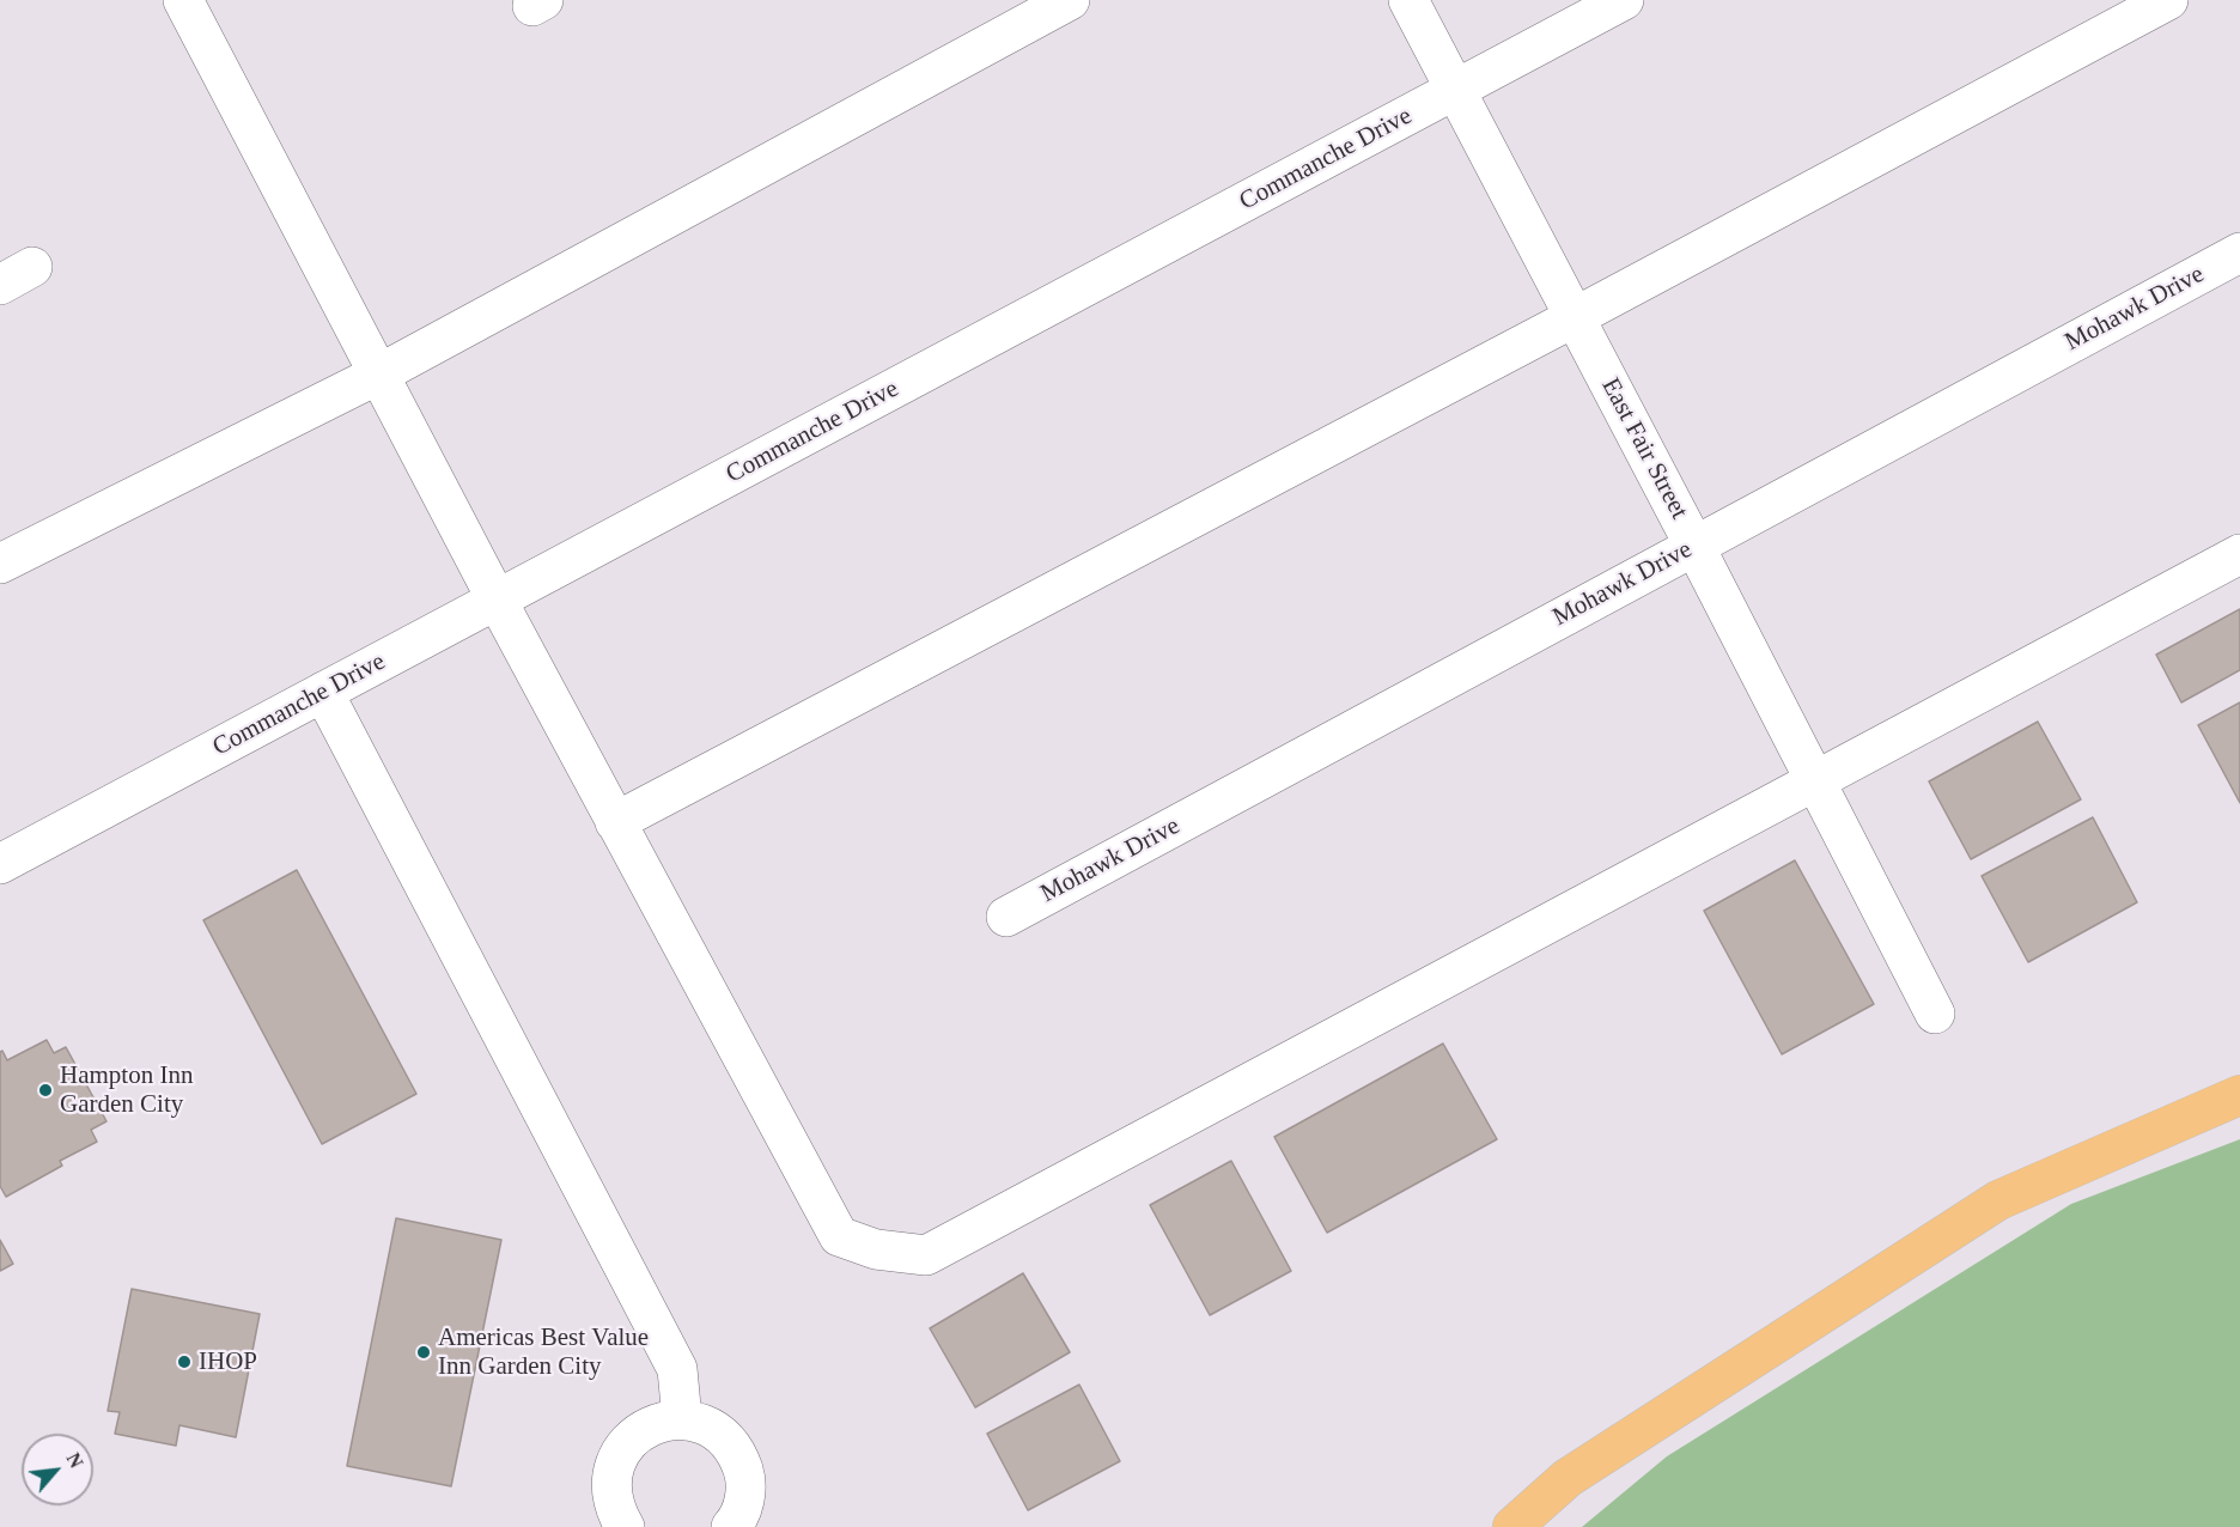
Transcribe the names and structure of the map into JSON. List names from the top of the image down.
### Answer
{
  "streets": {
    "street": ["Commanche Drive", "Mohawk Drive", "East Fair Street"]
  },
  "crossings": [
    ["Commanche Drive", "East Fair Street"],
    ["Mohawk Drive", "East Fair Street"]
  ],
  "places": ["Hampton Inn Garden City", "Americas Best Value Inn Garden City", "IHOP"],
  "north": "top right"
}
